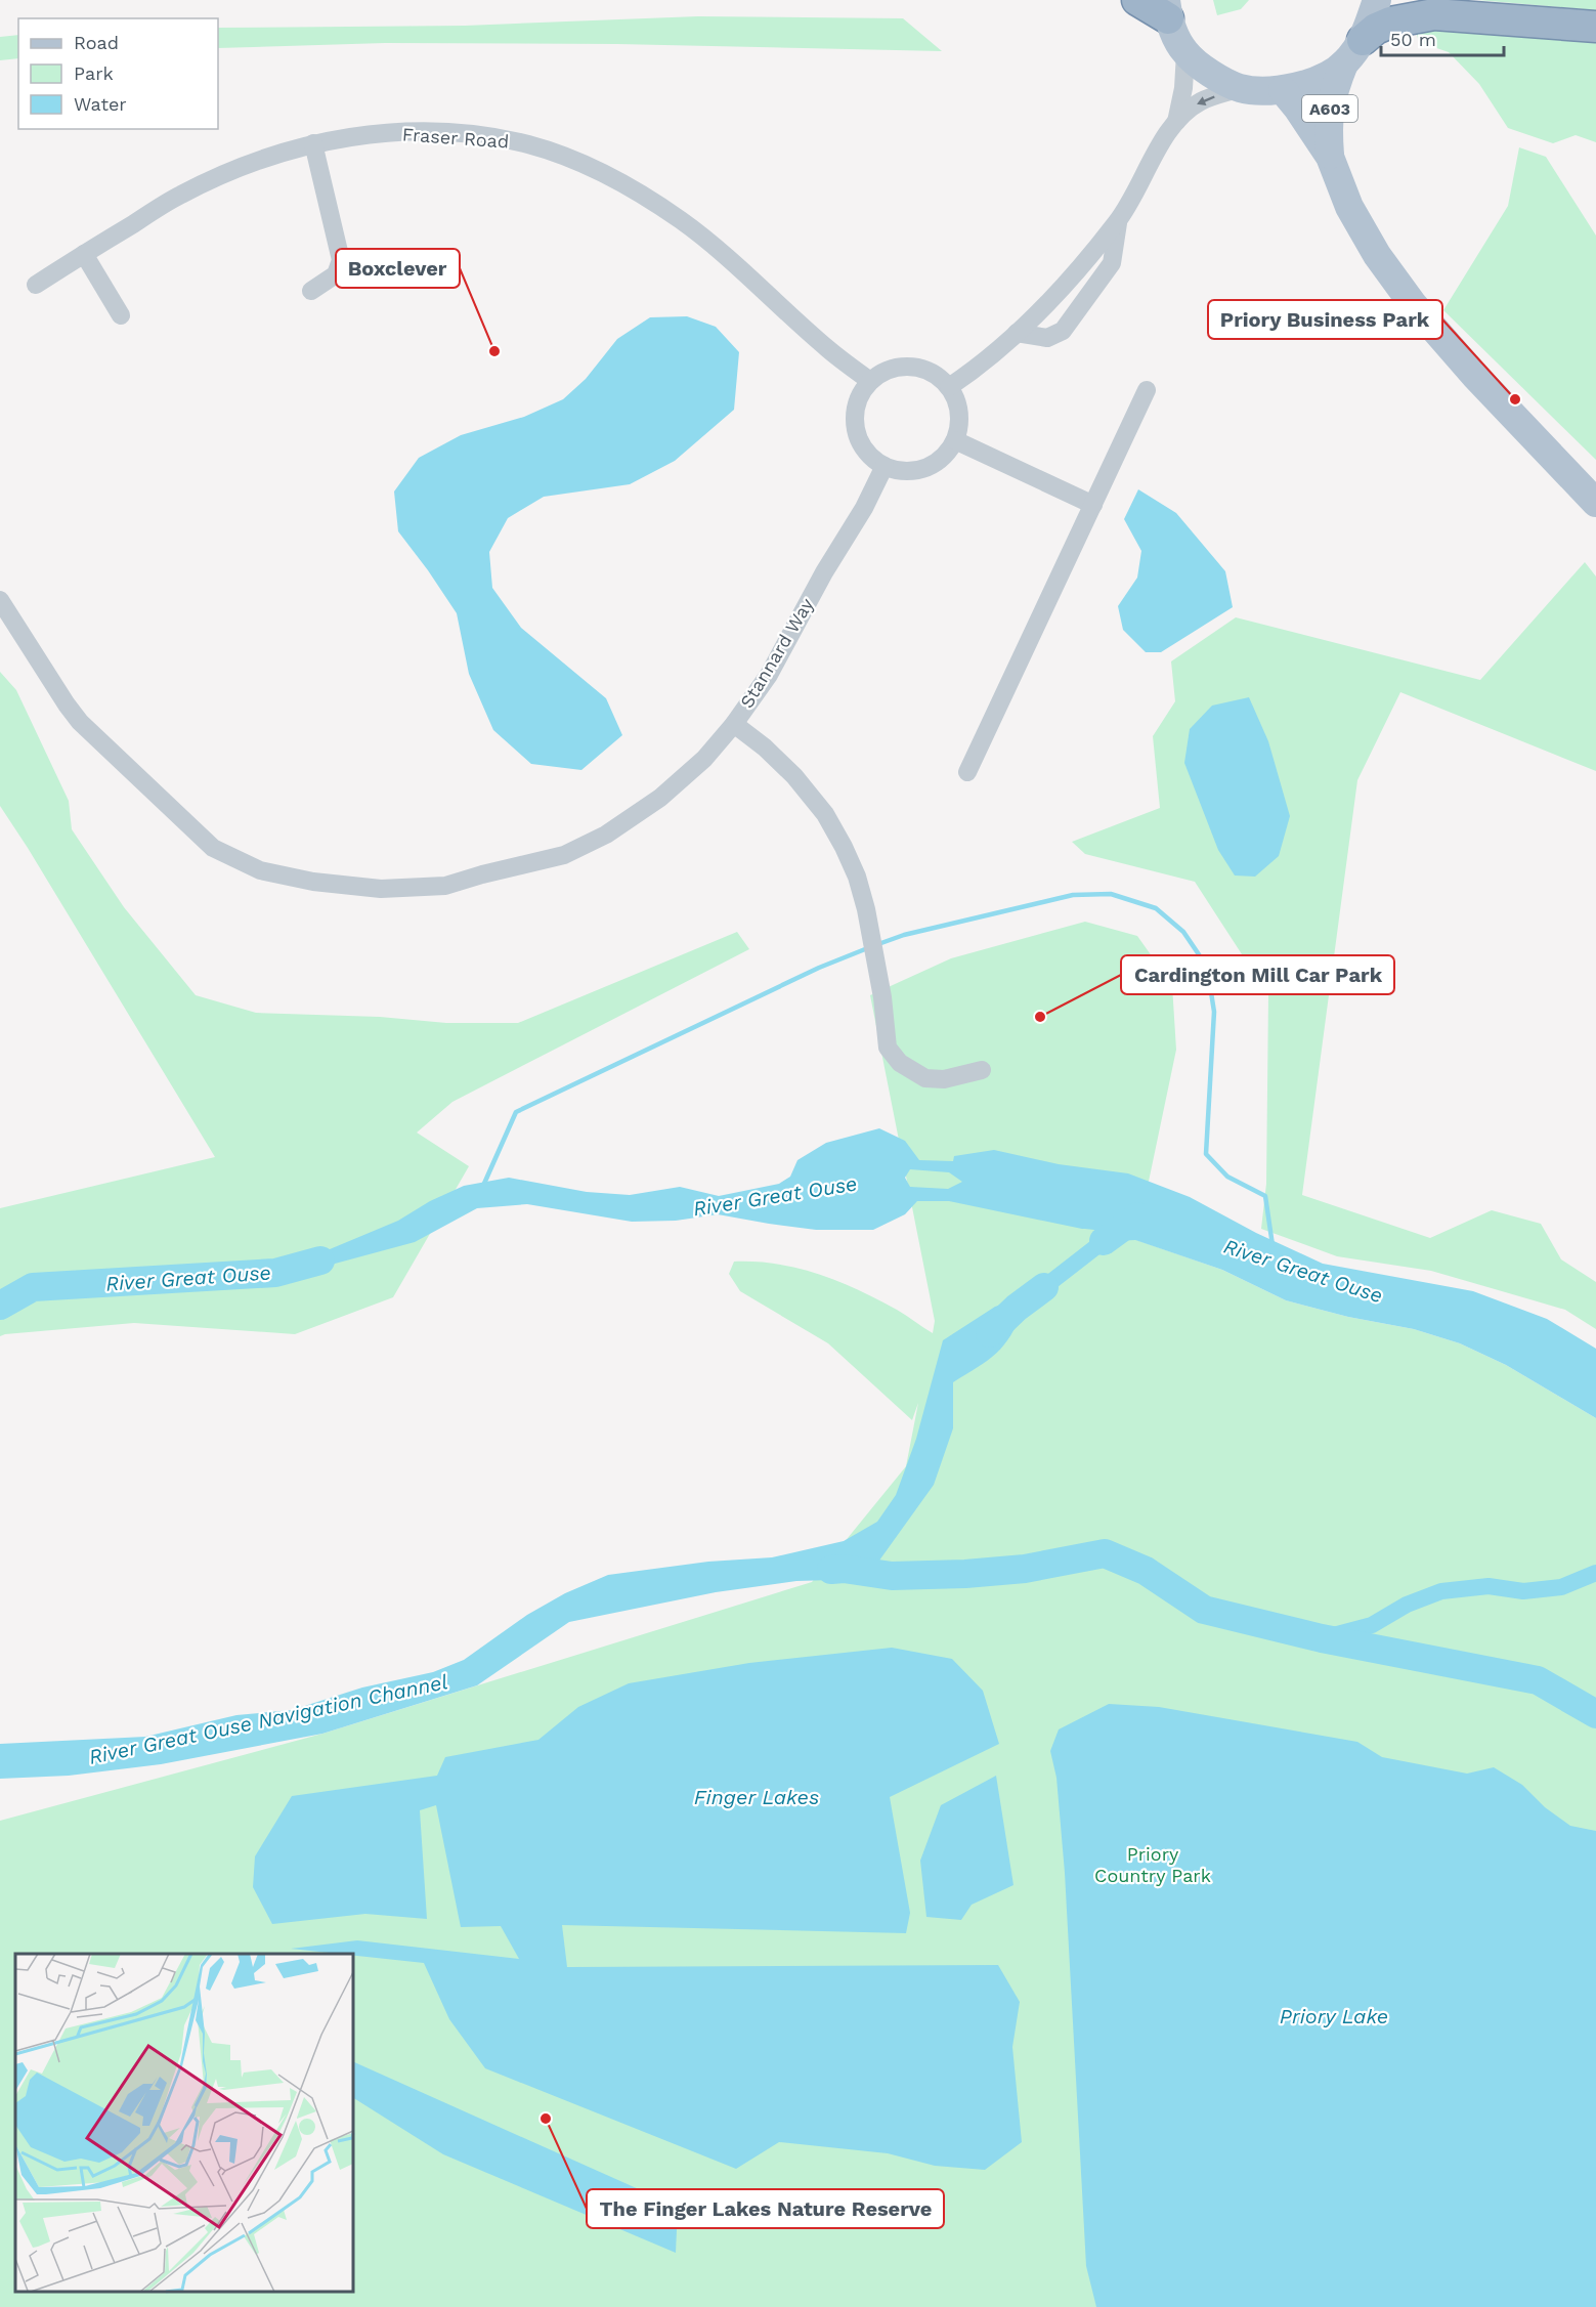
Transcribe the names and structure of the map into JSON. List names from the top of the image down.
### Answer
{
  "streets": {
    "main road": ["A603"],
    "street": ["Fraser Road", "Stannard Way"]
  },
  "crossings": [
    ["Fraser Road", "Stannard Way"]
  ],
  "water": [
    "River Great Ouse",
    "River Great Ouse Navigation Channel",
    "Finger Lakes",
    "Priory Lake"
  ],
  "parks": ["Priory Country Park"],
  "places": [
    "Boxclever",
    "Priory Business Park",
    "Cardington Mill Car Park",
    "The Finger Lakes Nature Reserve"
  ],
  "legend": ["Road", "Park", "Water"],
  "scale_bar": "50 m"
}
